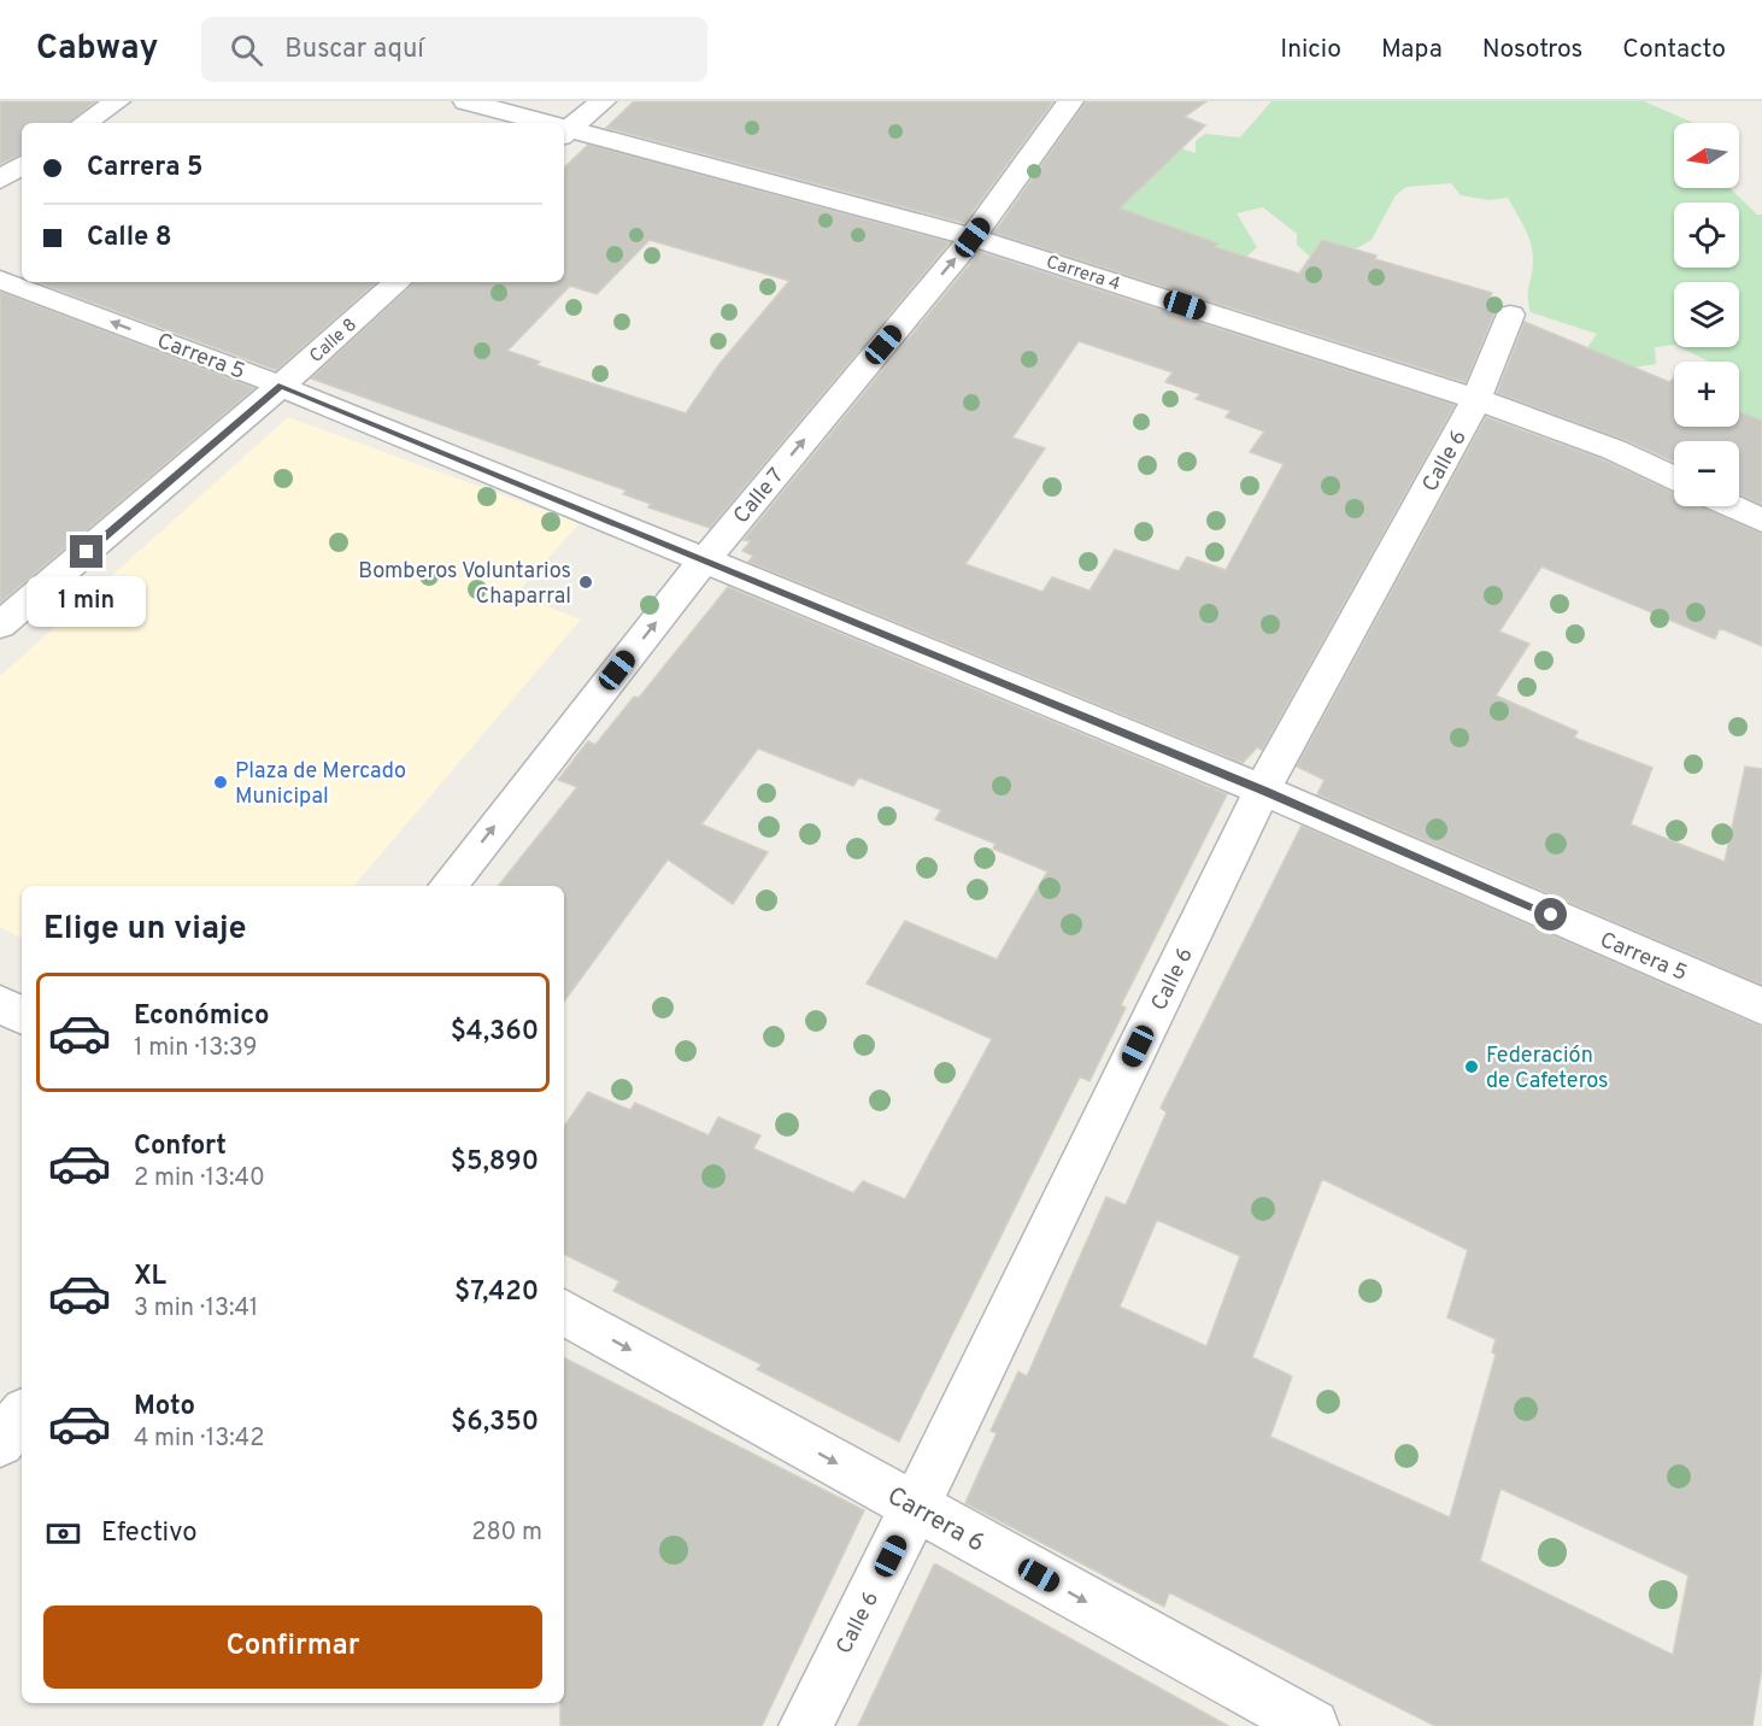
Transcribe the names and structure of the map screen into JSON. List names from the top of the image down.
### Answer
{
  "streets": {
    "street": [
      "Carrera 4",
      "Calle 8",
      "Carrera 5",
      "Calle 6",
      "Calle 7",
      "Carrera 6"
    ]
  },
  "crossings": [
    ["Carrera 4", "Calle 6"],
    ["Carrera 4", "Calle 7"],
    ["Calle 8", "Carrera 5"],
    ["Carrera 5", "Calle 6"],
    ["Carrera 5", "Calle 7"],
    ["Calle 6", "Carrera 6"]
  ],
  "one_way": ["Calle 7", "Carrera 6"],
  "places": ["Bomberos Voluntarios Chaparral", "Plaza de Mercado Municipal", "Federación de Cafeteros"],
  "north": "left",
  "page": {
    "header": "Cabway",
    "search": "Buscar aquí",
    "nav": [
      "Inicio",
      "Mapa",
      "Nosotros",
      "Contacto"
    ],
    "map_buttons": ["+", "−"],
    "banner": ["Carrera 5", "Calle 8"],
    "bubble": "1 min",
    "heading": "Elige un viaje",
    "list": [
      {
        "name": "Económico",
        "note": "1 min · 13:39",
        "value": "$4,360"
      },
      {
        "name": "Confort",
        "note": "2 min · 13:40",
        "value": "$5,890"
      },
      {
        "name": "XL",
        "note": "3 min · 13:41",
        "value": "$7,420"
      },
      {
        "name": "Moto",
        "note": "4 min · 13:42",
        "value": "$6,350"
      }
    ],
    "pay": ["Efectivo", "280 m"],
    "buttons": "Confirmar"
  }
}
